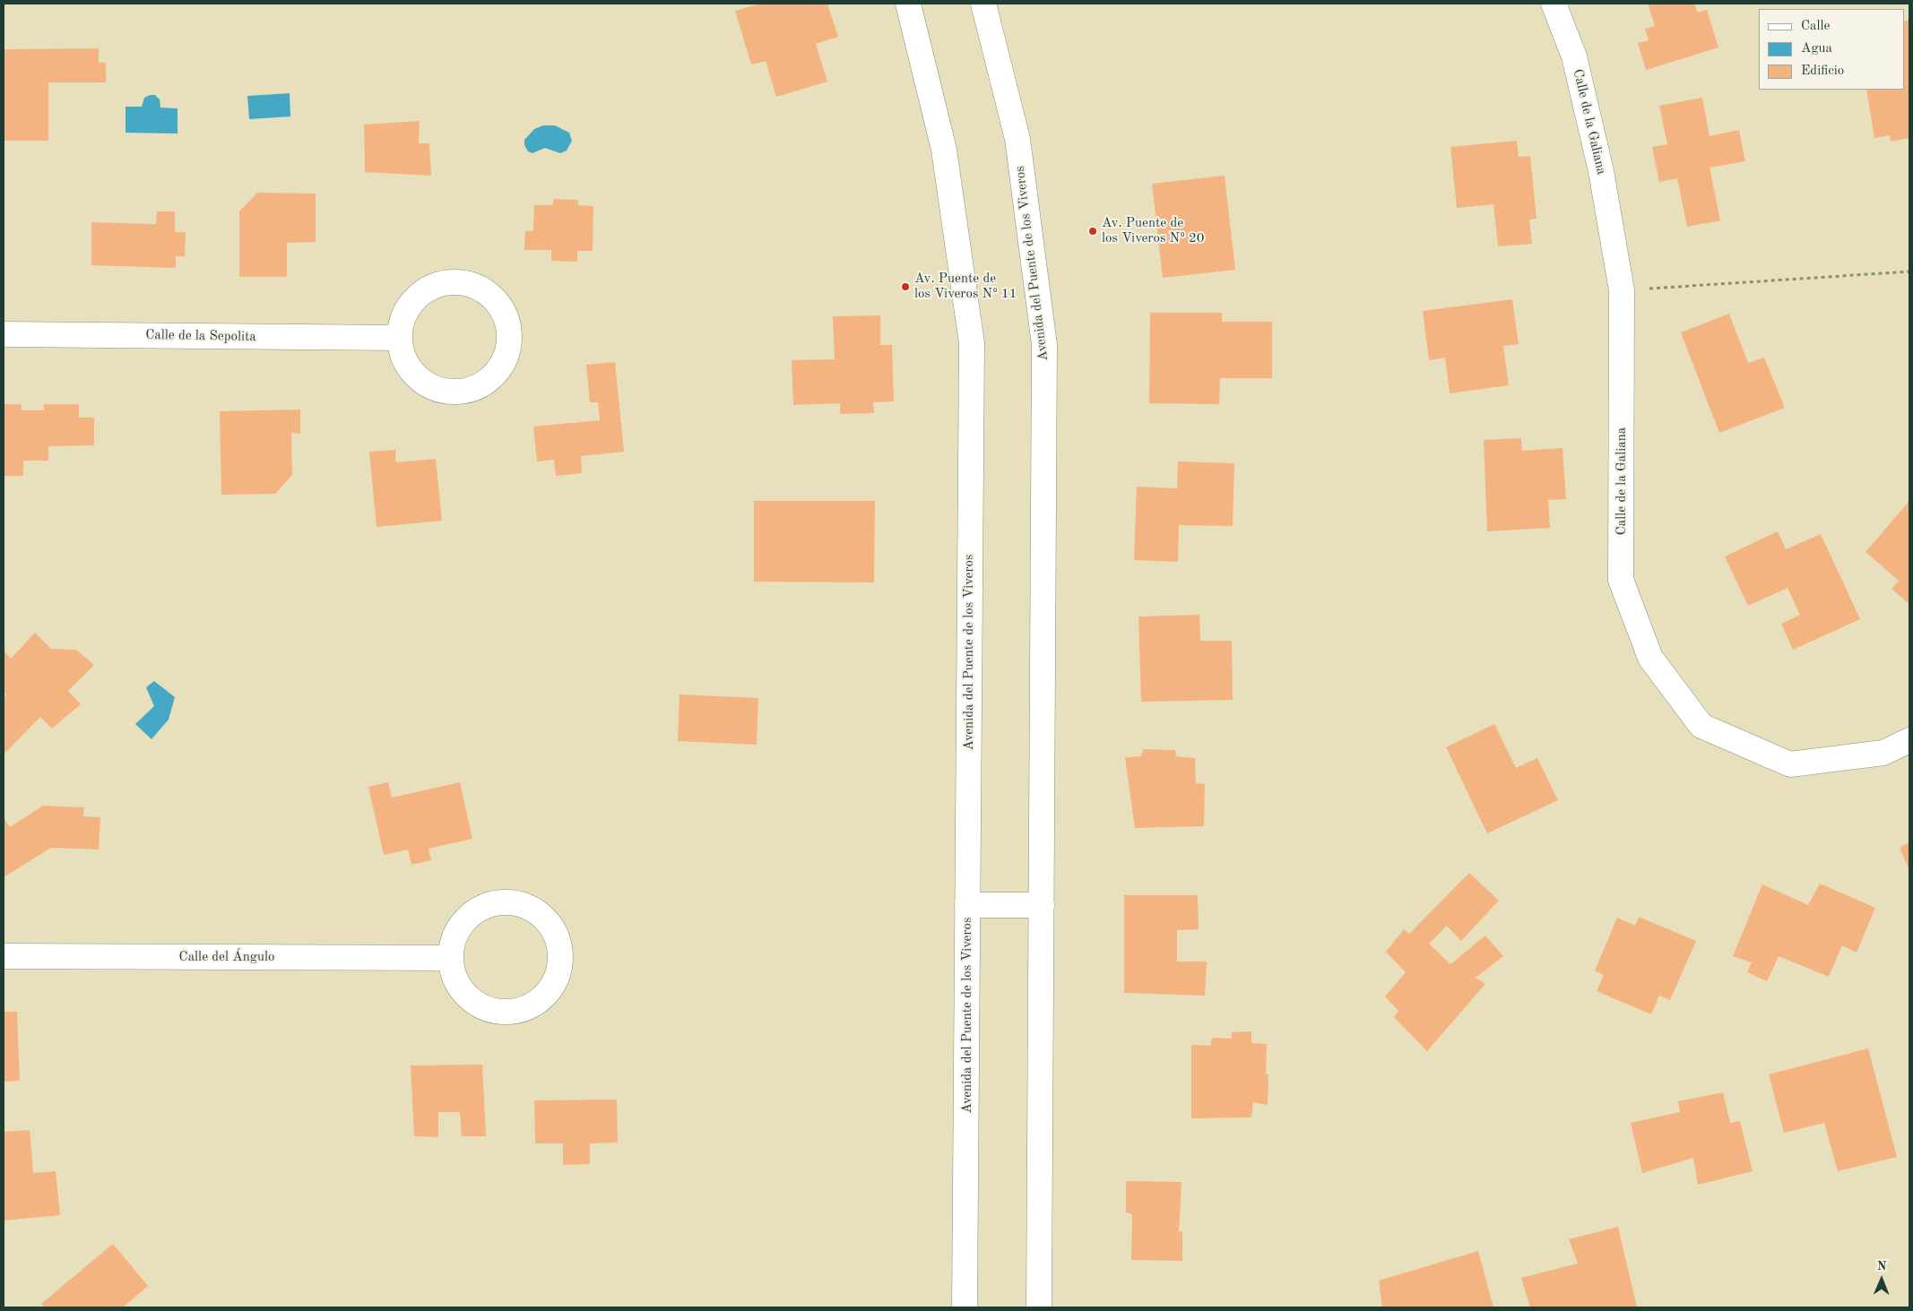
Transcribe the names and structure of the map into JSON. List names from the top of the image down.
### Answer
{
  "streets": {
    "street": [
      "Calle de la Galiana",
      "Avenida del Puente de los Viveros",
      "Calle de la Sepolita",
      "Calle del Ángulo"
    ]
  },
  "places": ["Av. Puente de los Viveros Nº 20", "Av. Puente de los Viveros Nº 11"],
  "legend": ["Calle", "Agua", "Edificio"],
  "north": "top"
}
